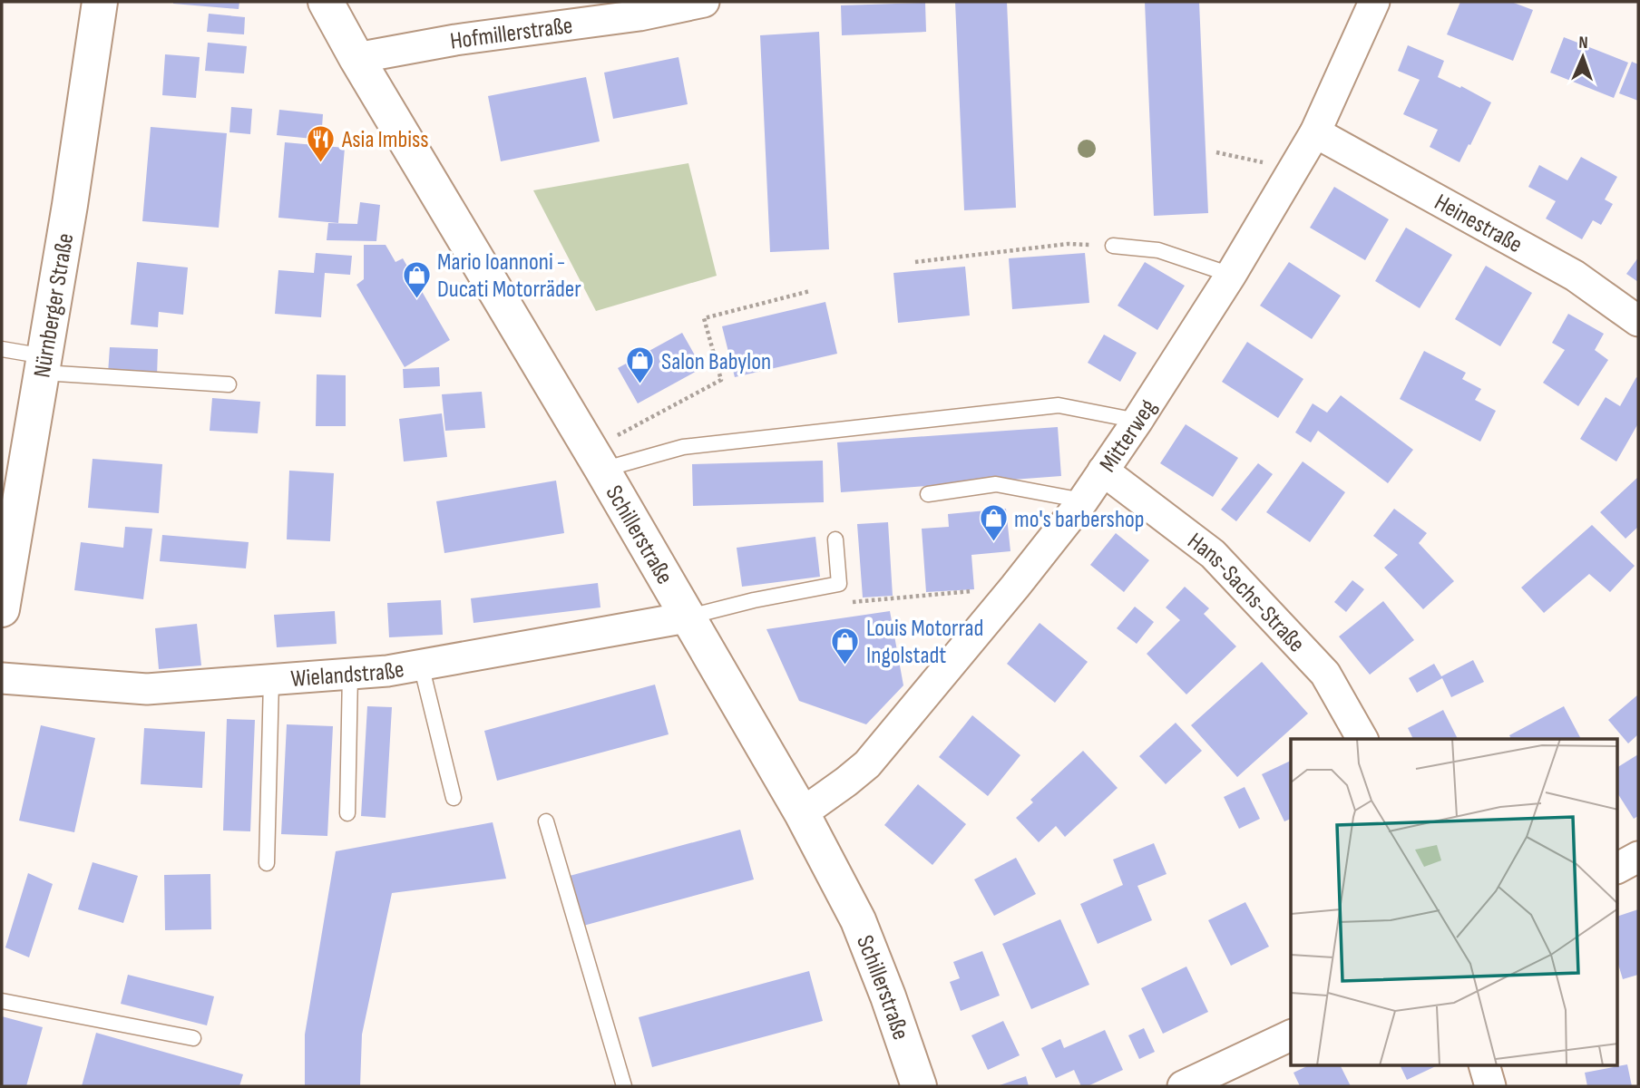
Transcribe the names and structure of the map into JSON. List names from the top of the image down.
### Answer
{
  "streets": {
    "main road": ["Nürnberger Straße", "Schillerstraße"],
    "street": [
      "Hofmillerstraße",
      "Heinestraße",
      "Mitterweg",
      "Hans-Sachs-Straße",
      "Wielandstraße"
    ]
  },
  "crossings": [
    ["Hofmillerstraße", "Schillerstraße"],
    ["Heinestraße", "Mitterweg"],
    ["Mitterweg", "Schillerstraße"],
    ["Mitterweg", "Hans-Sachs-Straße"],
    ["Schillerstraße", "Wielandstraße"]
  ],
  "places": {
    "restaurant": ["Asia Imbiss"],
    "shop": [
      "Mario Ioannoni - Ducati Motorräder",
      "Salon Babylon",
      "mo's barbershop",
      "Louis Motorrad Ingolstadt"
    ]
  },
  "north": "top"
}
